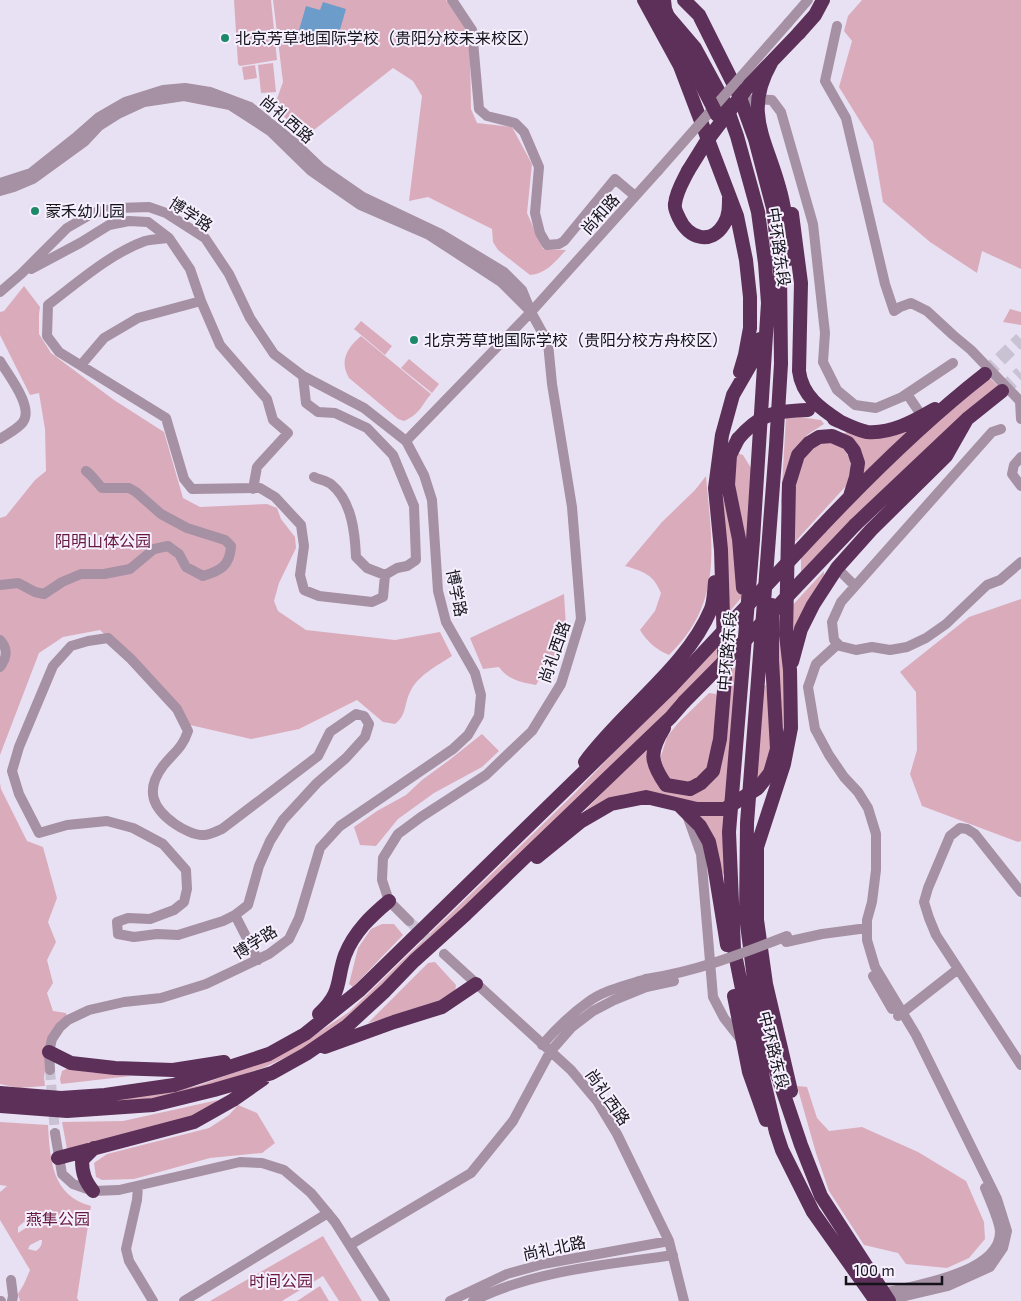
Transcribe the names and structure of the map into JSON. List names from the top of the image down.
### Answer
{
  "streets": {
    "highway": ["中环路东段"],
    "street": [
      "尚礼西路",
      "博学路",
      "尚和路",
      "尚礼北路"
    ]
  },
  "crossings": [
    ["尚礼西路", "尚和路"],
    ["尚礼西路", "尚礼北路"],
    ["博学路", "尚和路"]
  ],
  "parks": ["阳明山体公园", "燕隼公园", "时间公园"],
  "places": ["北京芳草地国际学校（贵阳分校未来校区）", "蒙禾幼儿园", "北京芳草地国际学校（贵阳分校方舟校区）"],
  "scale_bar": "100 m"
}
